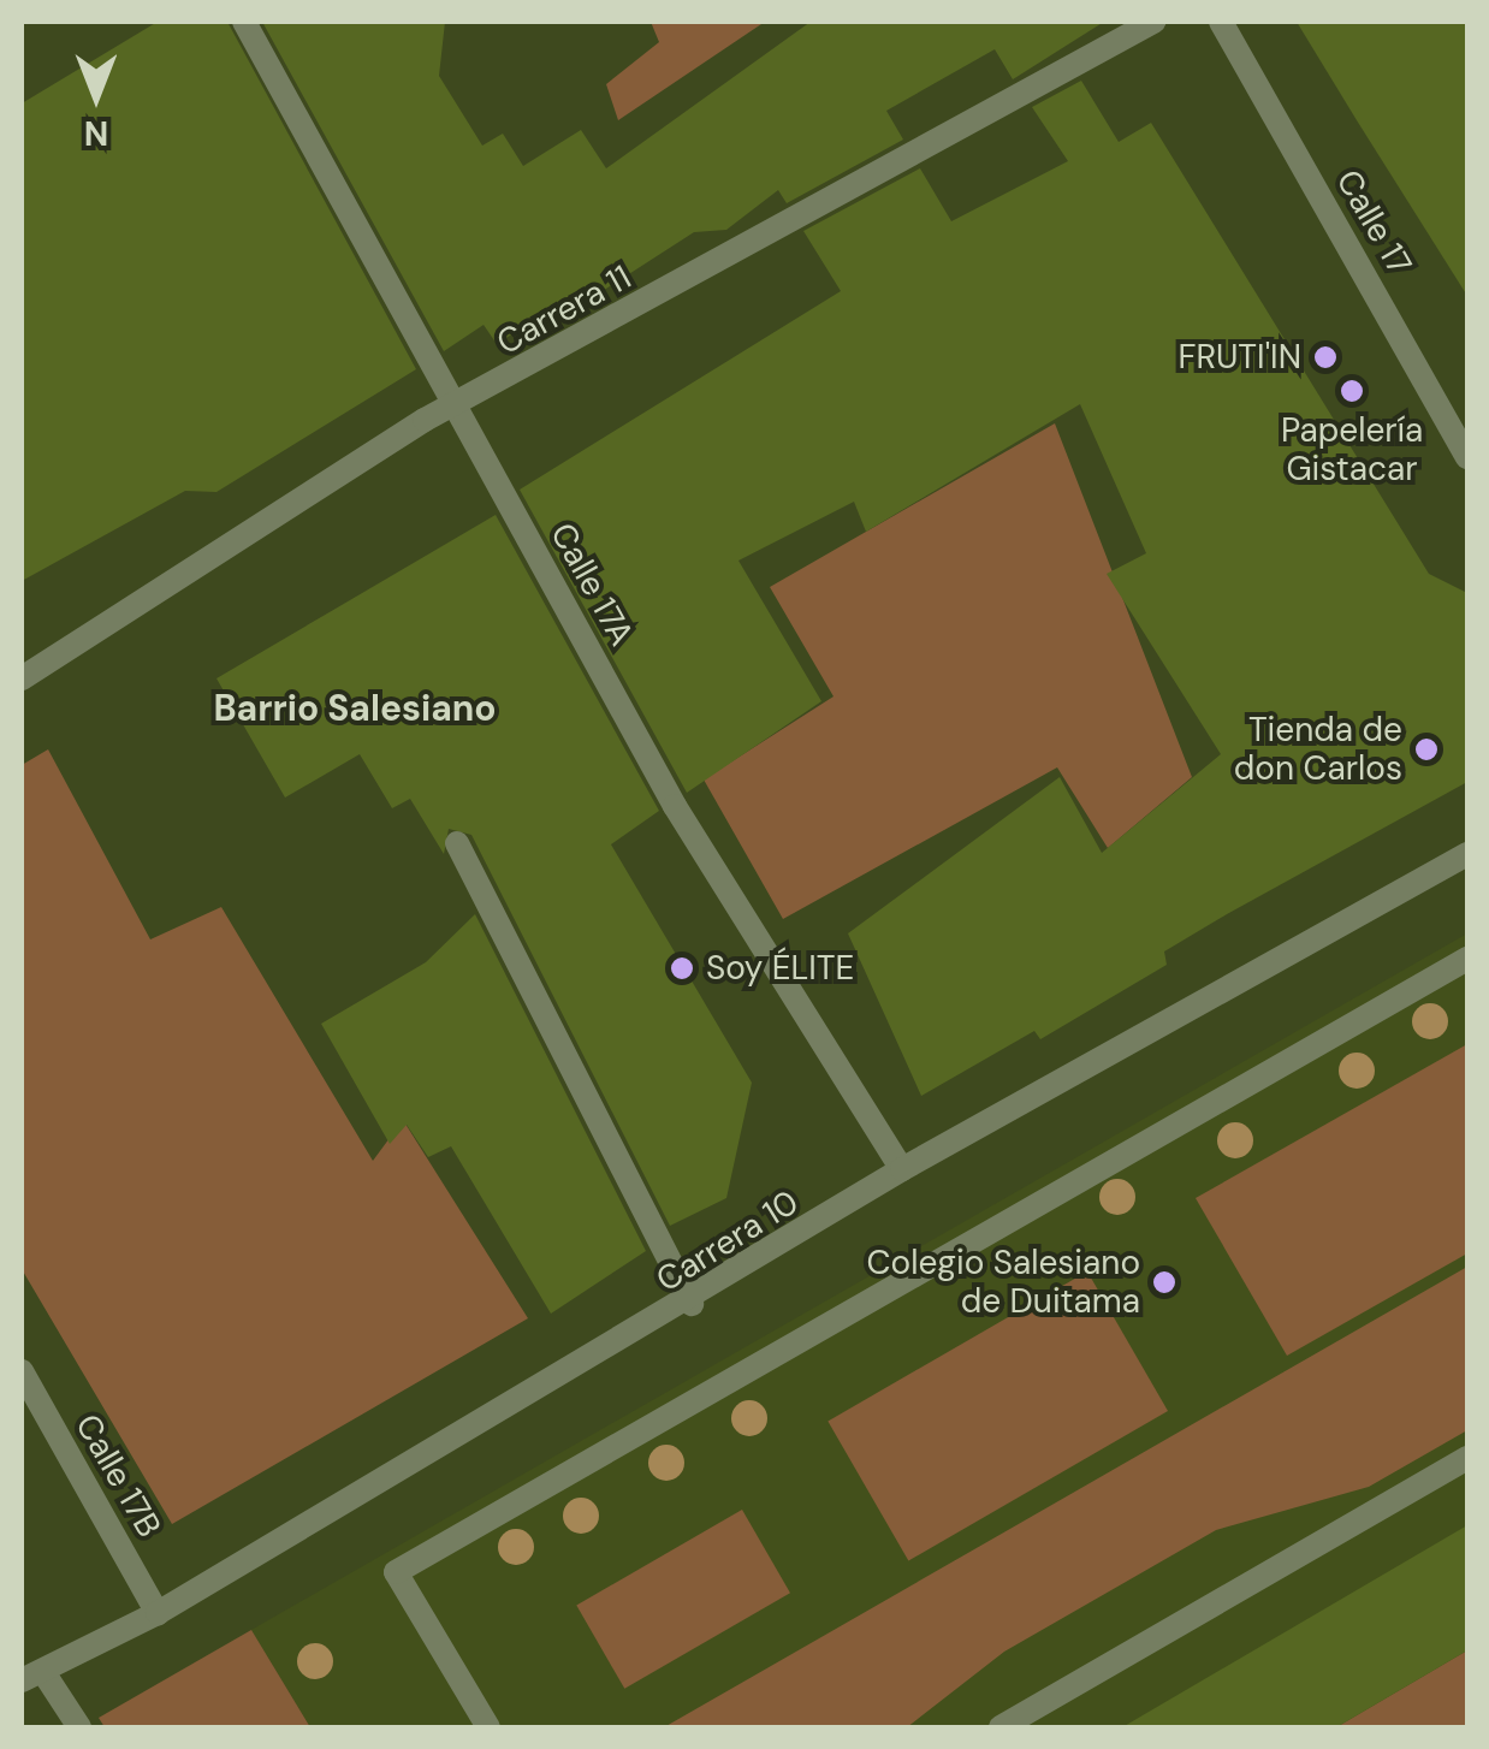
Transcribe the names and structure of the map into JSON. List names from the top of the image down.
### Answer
{
  "streets": {
    "street": [
      "Calle 17",
      "Carrera 11",
      "Calle 17A",
      "Carrera 10",
      "Calle 17B"
    ]
  },
  "crossings": [
    ["Carrera 11", "Calle 17A"],
    ["Calle 17A", "Carrera 10"],
    ["Carrera 10", "Calle 17B"]
  ],
  "districts": ["Barrio Salesiano"],
  "places": [
    "FRUTI'IN",
    "Papelería Gistacar",
    "Tienda de don Carlos",
    "Soy ÉLITE",
    "Colegio Salesiano de Duitama"
  ],
  "north": "bottom"
}
